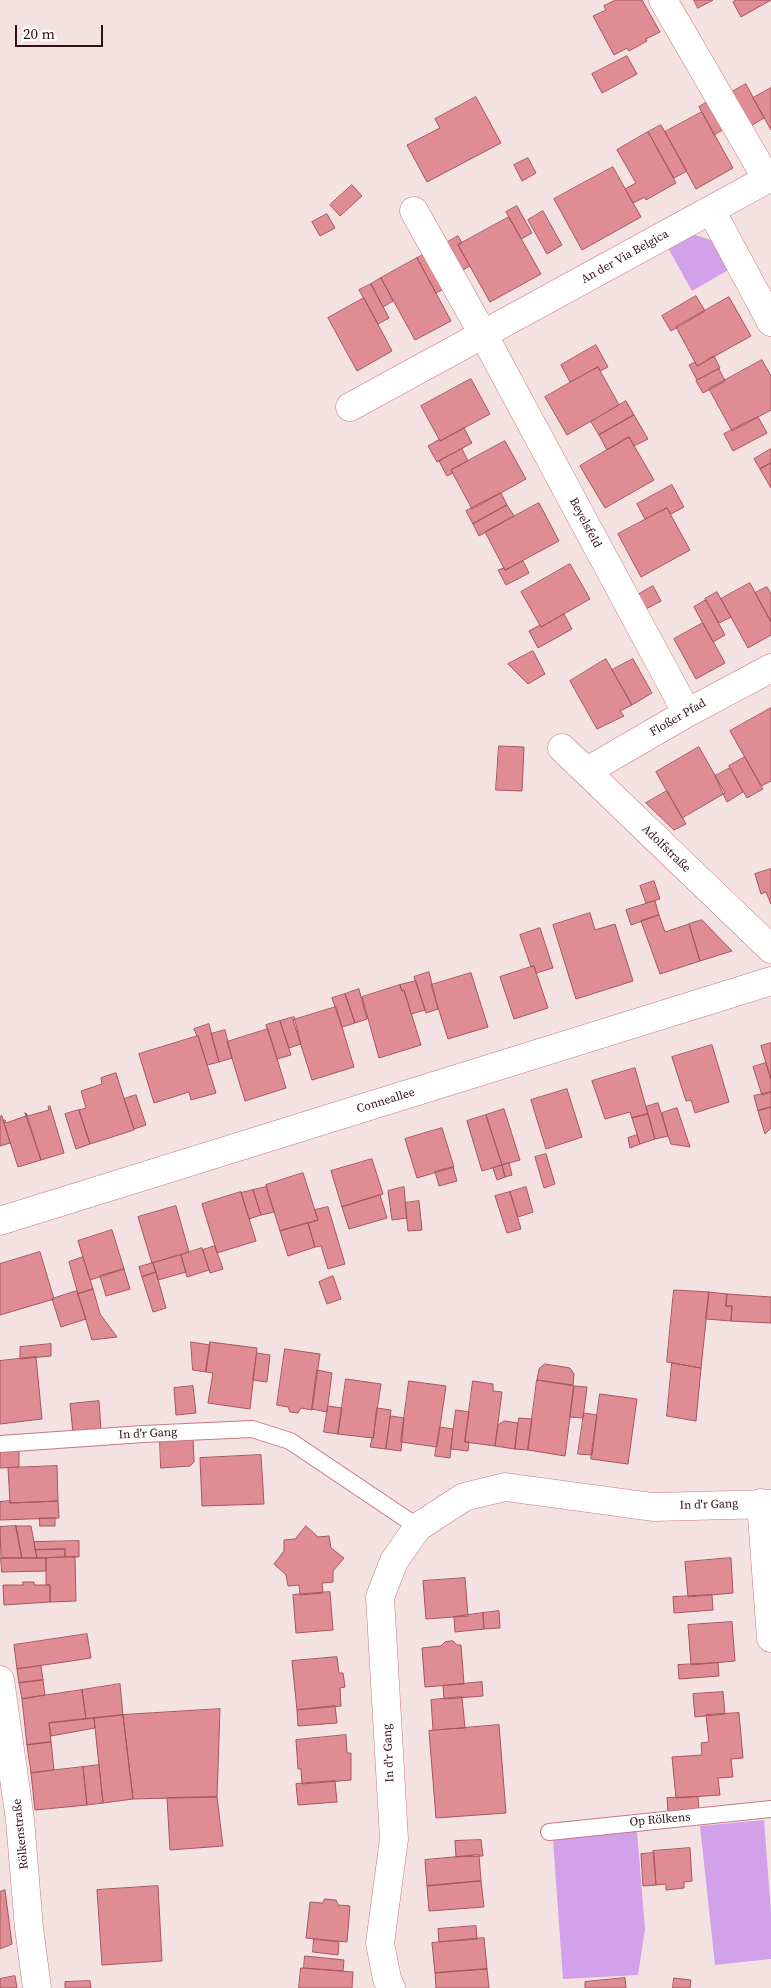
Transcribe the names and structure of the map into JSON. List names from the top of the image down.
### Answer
{
  "streets": {
    "street": [
      "An der Via Belgica",
      "Beyelsfeld",
      "Floßer Pfad",
      "Adolfstraße",
      "Conneallee",
      "In d'r Gang",
      "Rölkenstraße"
    ],
    "lane": ["Op Rölkens"]
  },
  "crossings": [
    ["An der Via Belgica", "Beyelsfeld"],
    ["Beyelsfeld", "Floßer Pfad"],
    ["Floßer Pfad", "Adolfstraße"]
  ],
  "scale_bar": "20 m"
}
